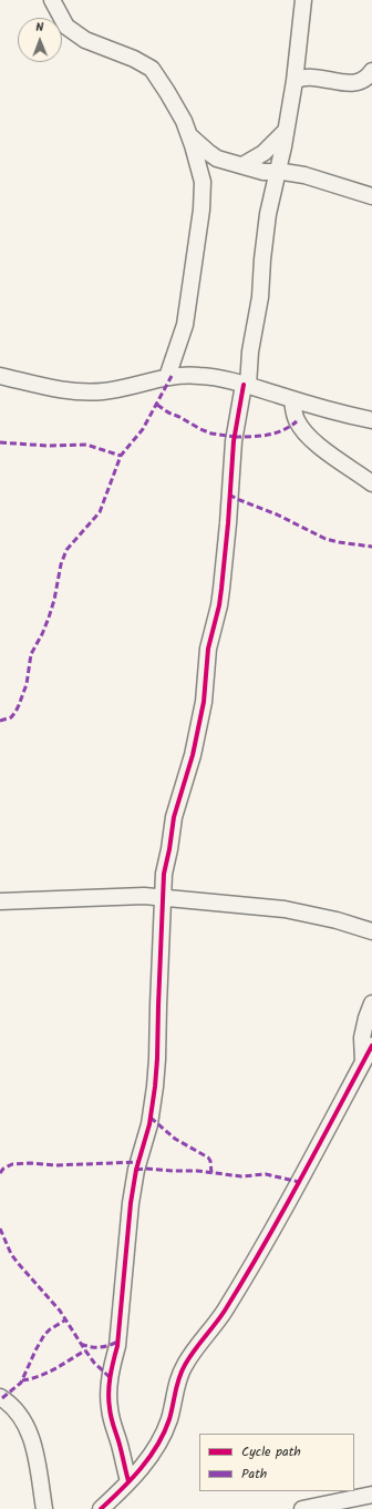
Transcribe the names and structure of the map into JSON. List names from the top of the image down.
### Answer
{
  "legend": ["Cycle path", "Path"],
  "north": "top"
}
